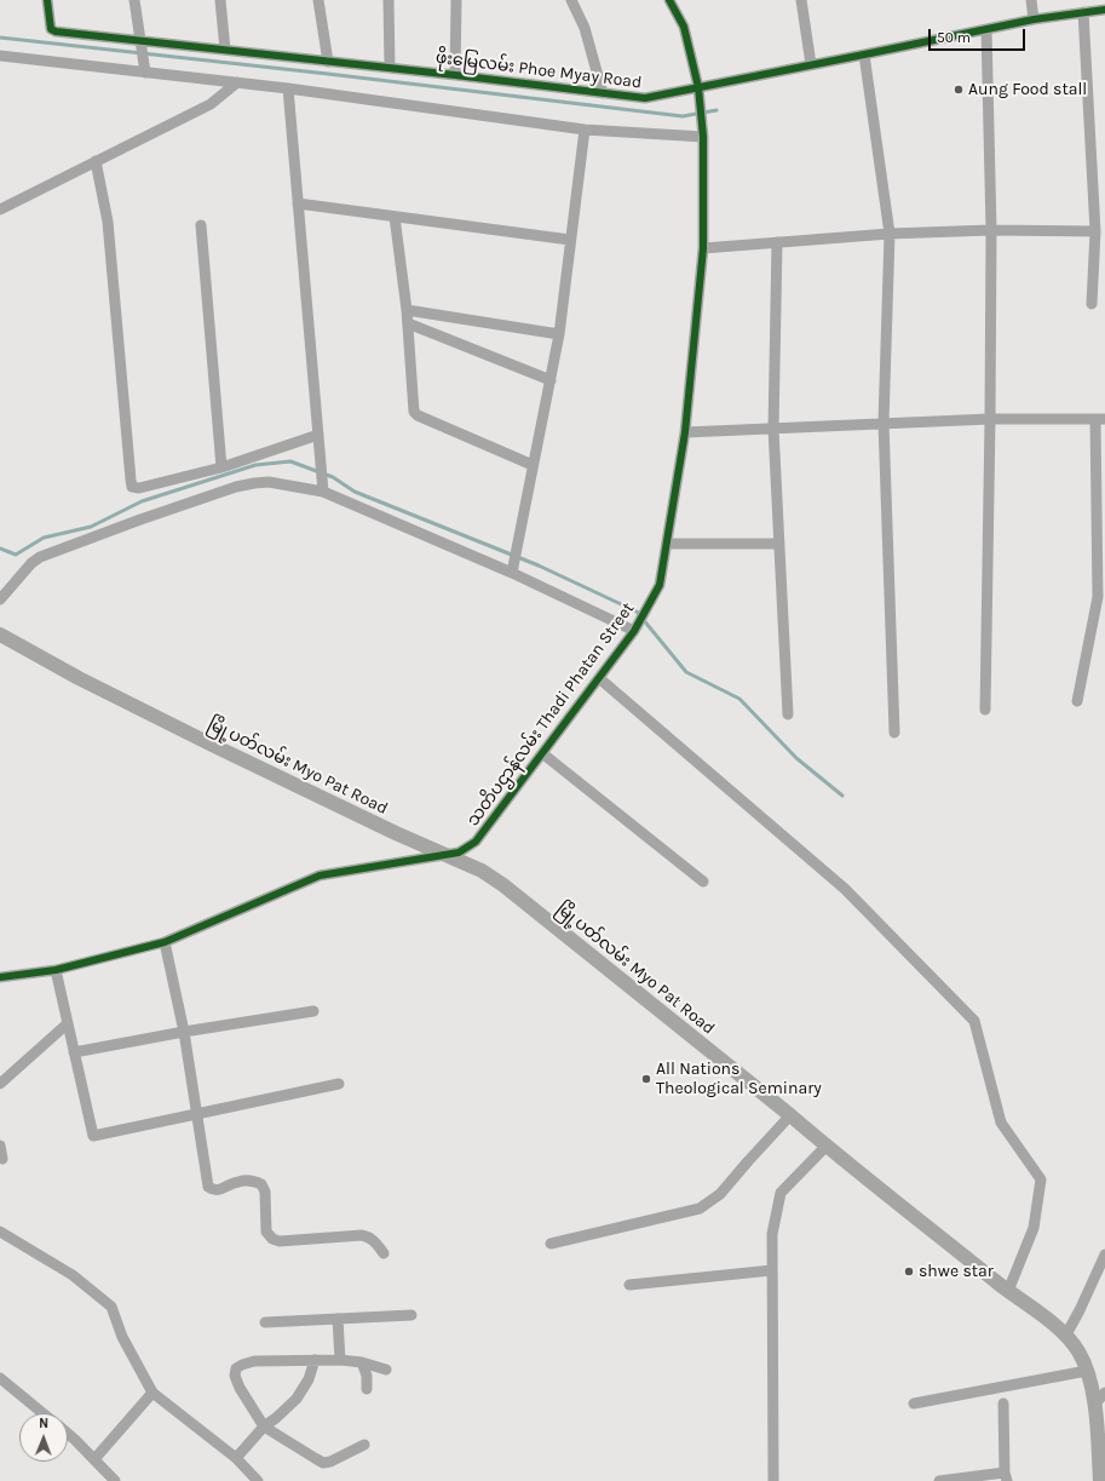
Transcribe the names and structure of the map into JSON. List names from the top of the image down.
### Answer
{
  "streets": {
    "main road": ["မြို့ပတ်လမ်း Myo Pat Road"],
    "street": ["ဖိုးမြေလမ်း Phoe Myay Road", "သတိပဌာန်လမ်း Thadi Phatan Street"]
  },
  "crossings": [
    ["ဖိုးမြေလမ်း Phoe Myay Road", "သတိပဌာန်လမ်း Thadi Phatan Street"],
    ["သတိပဌာန်လမ်း Thadi Phatan Street", "မြို့ပတ်လမ်း Myo Pat Road"]
  ],
  "places": ["Aung Food stall", "All Nations Theological Seminary", "shwe star"],
  "scale_bar": "50 m",
  "north": "top"
}
